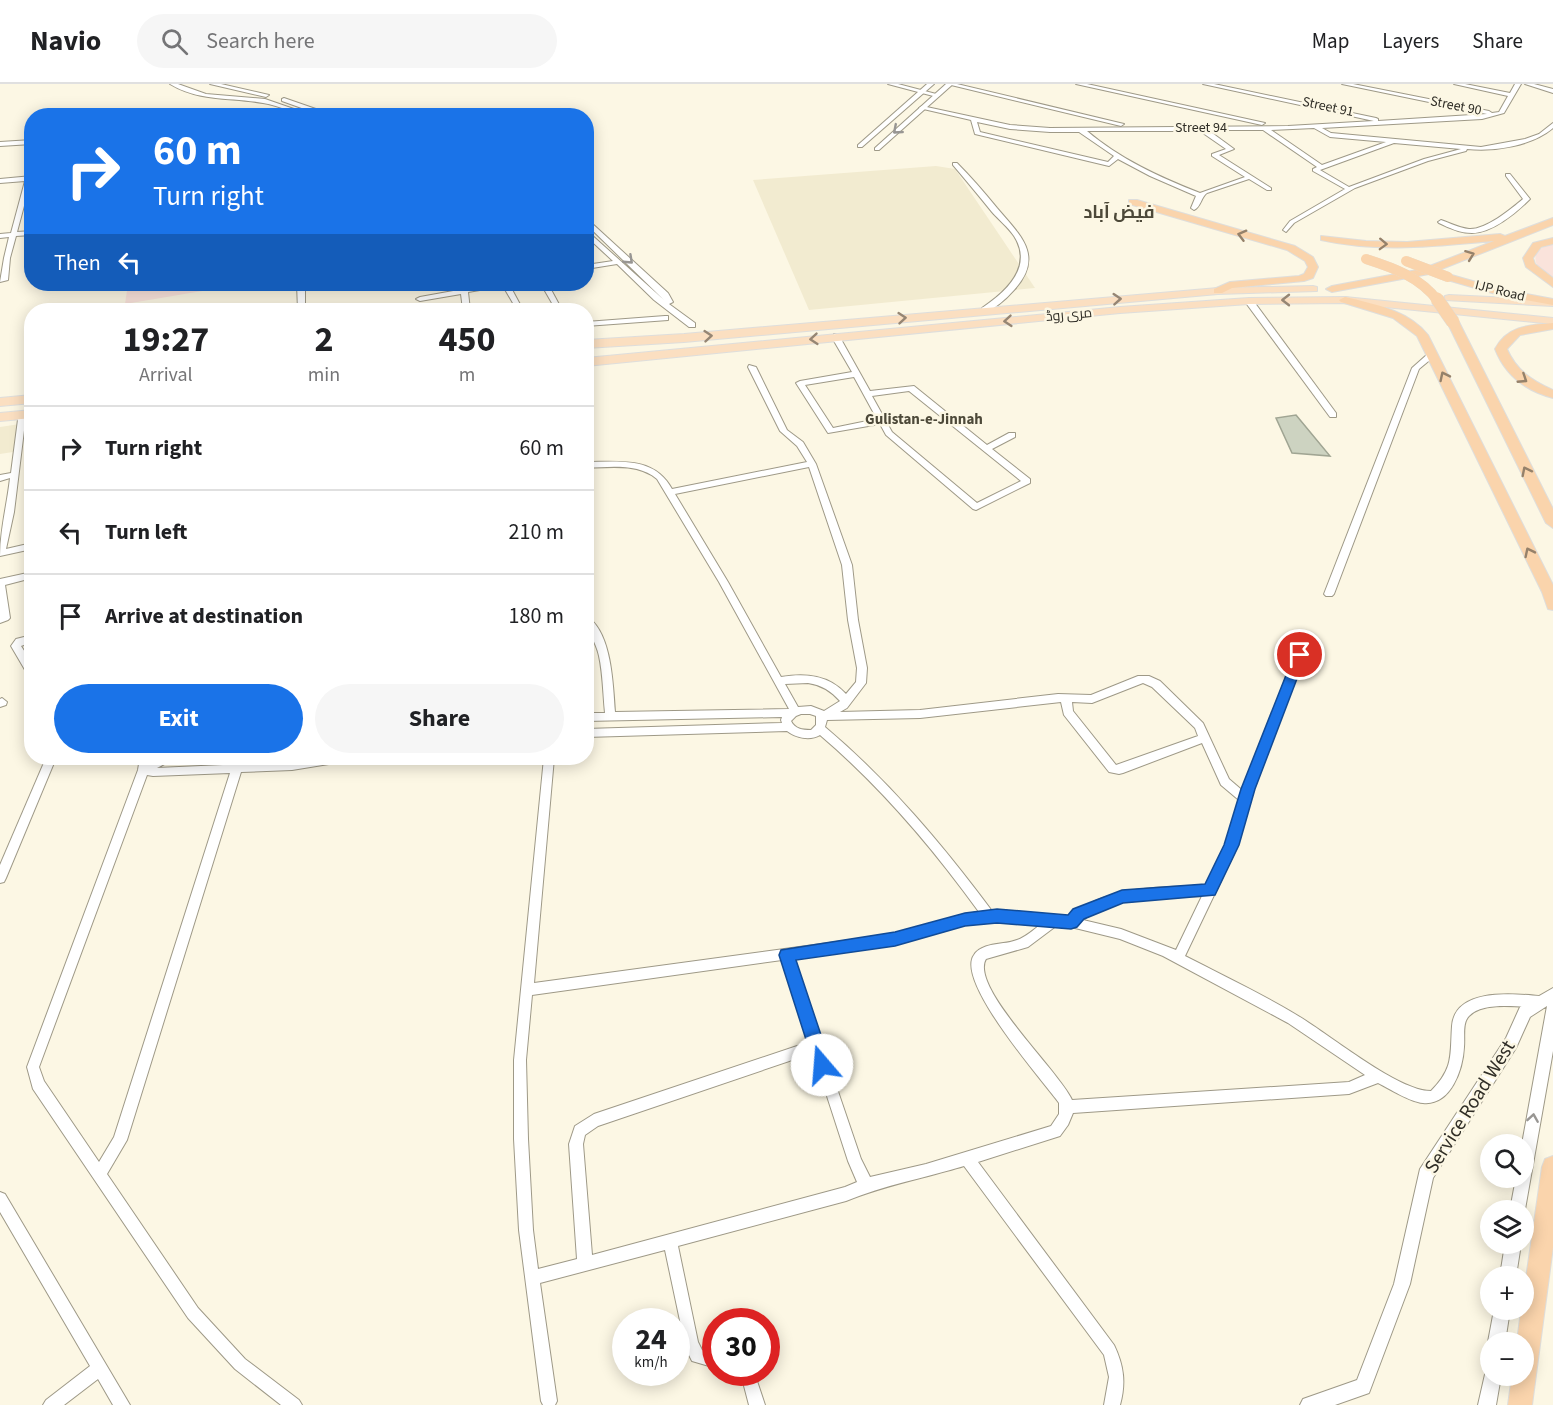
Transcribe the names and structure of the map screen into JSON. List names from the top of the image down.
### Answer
{
  "streets": {
    "highway": ["IJP Road"],
    "main road": ["مری روڈ"],
    "street": [
      "Street 90",
      "Street 91",
      "Street 94",
      "Service Road West"
    ]
  },
  "crossings": [
    ["Street 90", "Street 94"],
    ["Street 91", "Street 94"],
    ["IJP Road", "مری روڈ"]
  ],
  "districts": ["فیض آباد", "Gulistan-e-Jinnah"],
  "page": {
    "header": "Navio",
    "search": "Search here",
    "nav": ["Map", "Layers", "Share"],
    "turn": ["60 m", "Turn right"],
    "then": "Then",
    "eta": [
      "19:27",
      "Arrival",
      "2",
      "min",
      "450",
      "m"
    ],
    "list": [
      {
        "name": "Turn right",
        "value": "60 m"
      },
      {
        "name": "Turn left",
        "value": "210 m"
      },
      {
        "name": "Arrive at destination",
        "value": "180 m"
      }
    ],
    "buttons": ["Exit", "Share"],
    "map_buttons": ["+", "−"],
    "speed": "24 km/h",
    "limit": "30"
  }
}
